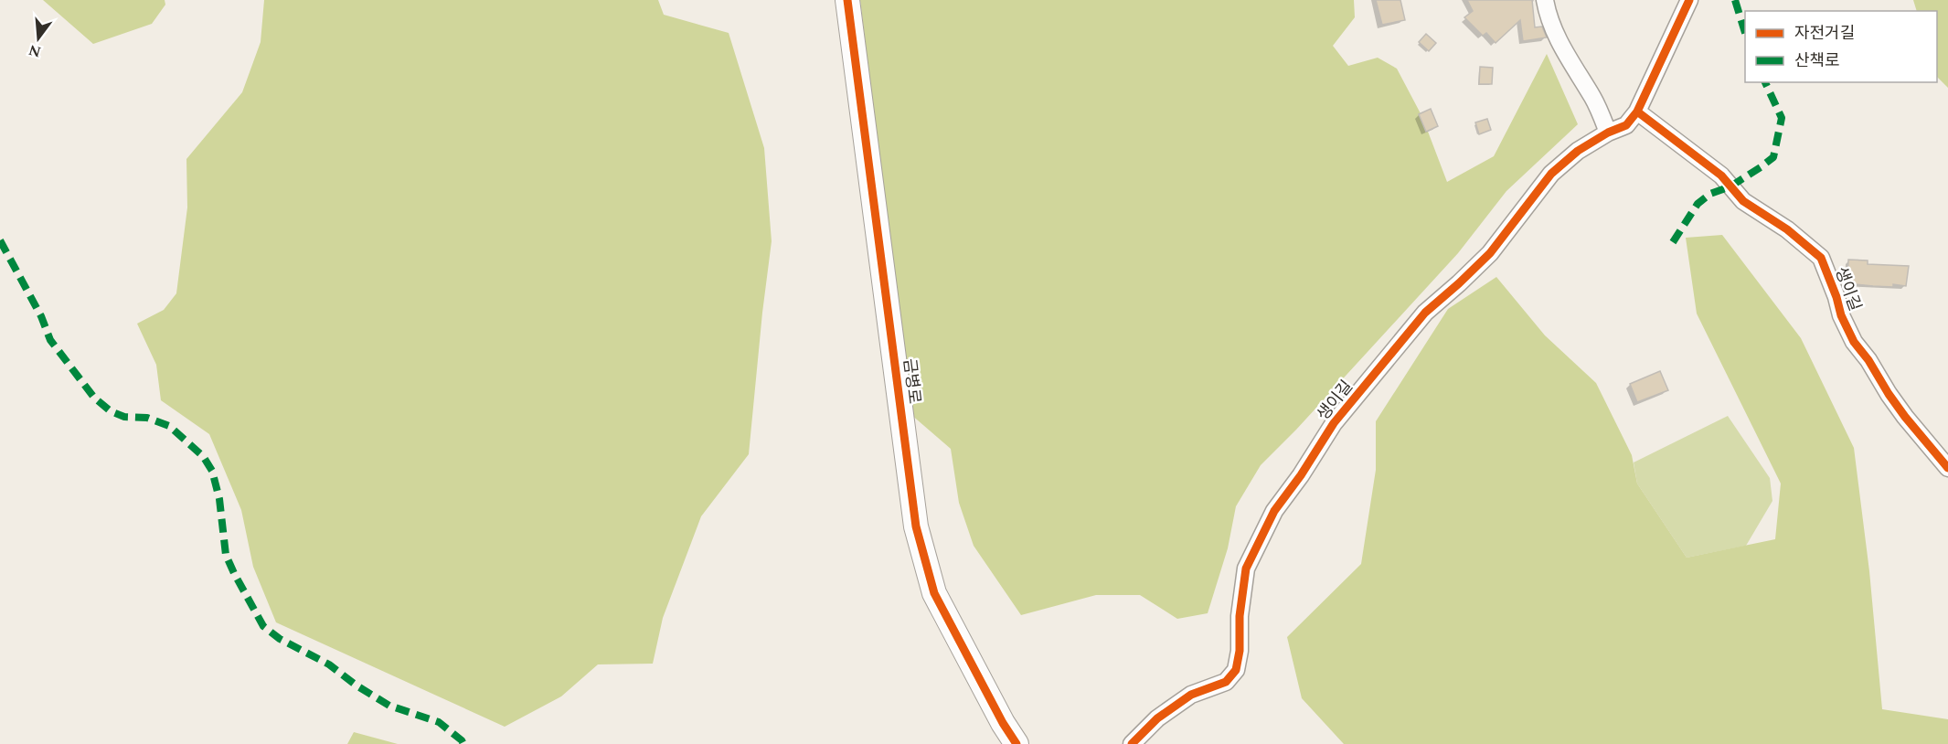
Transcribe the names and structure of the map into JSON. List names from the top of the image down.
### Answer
{
  "streets": {
    "street": ["생이길", "금병로"]
  },
  "legend": ["자전거길", "산책로"],
  "north": "bottom"
}
